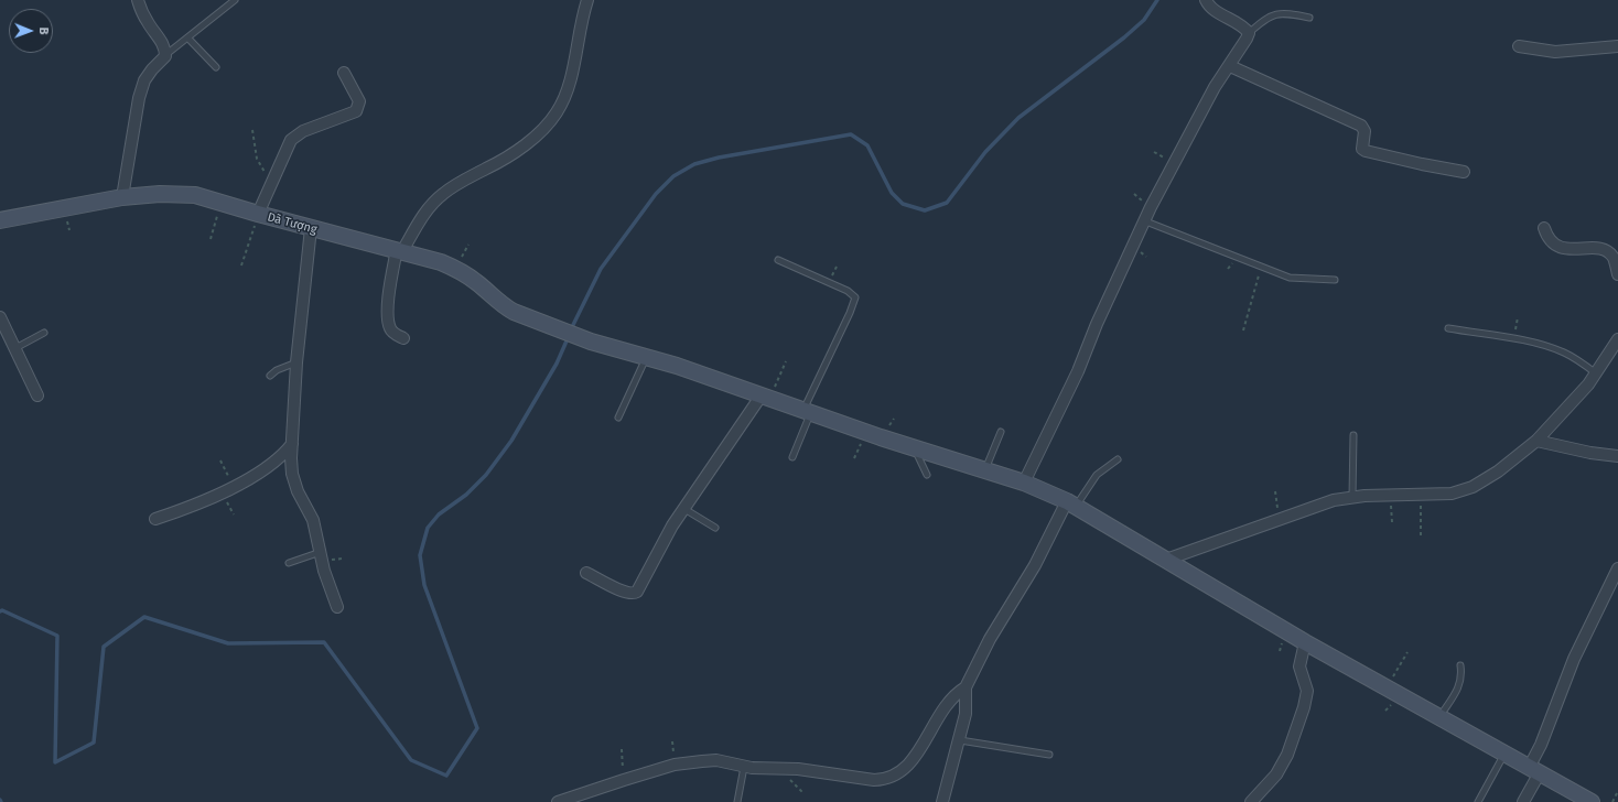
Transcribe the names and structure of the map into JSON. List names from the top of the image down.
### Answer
{
  "streets": {
    "street": ["Dã Tượng"]
  },
  "north": "right"
}
